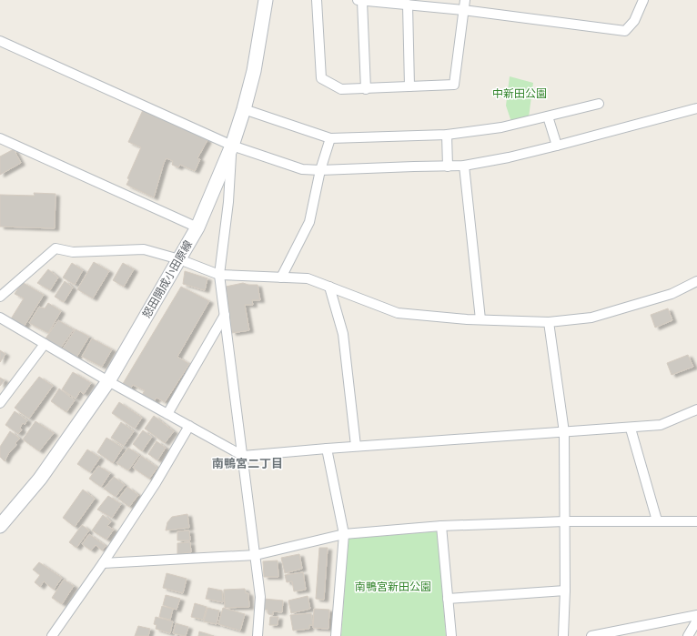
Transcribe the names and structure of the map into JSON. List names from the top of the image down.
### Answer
{
  "streets": {
    "main road": ["怒田開成小田原線"]
  },
  "districts": ["南鴨宮二丁目"],
  "parks": ["中新田公園", "南鴨宮新田公園"]
}
